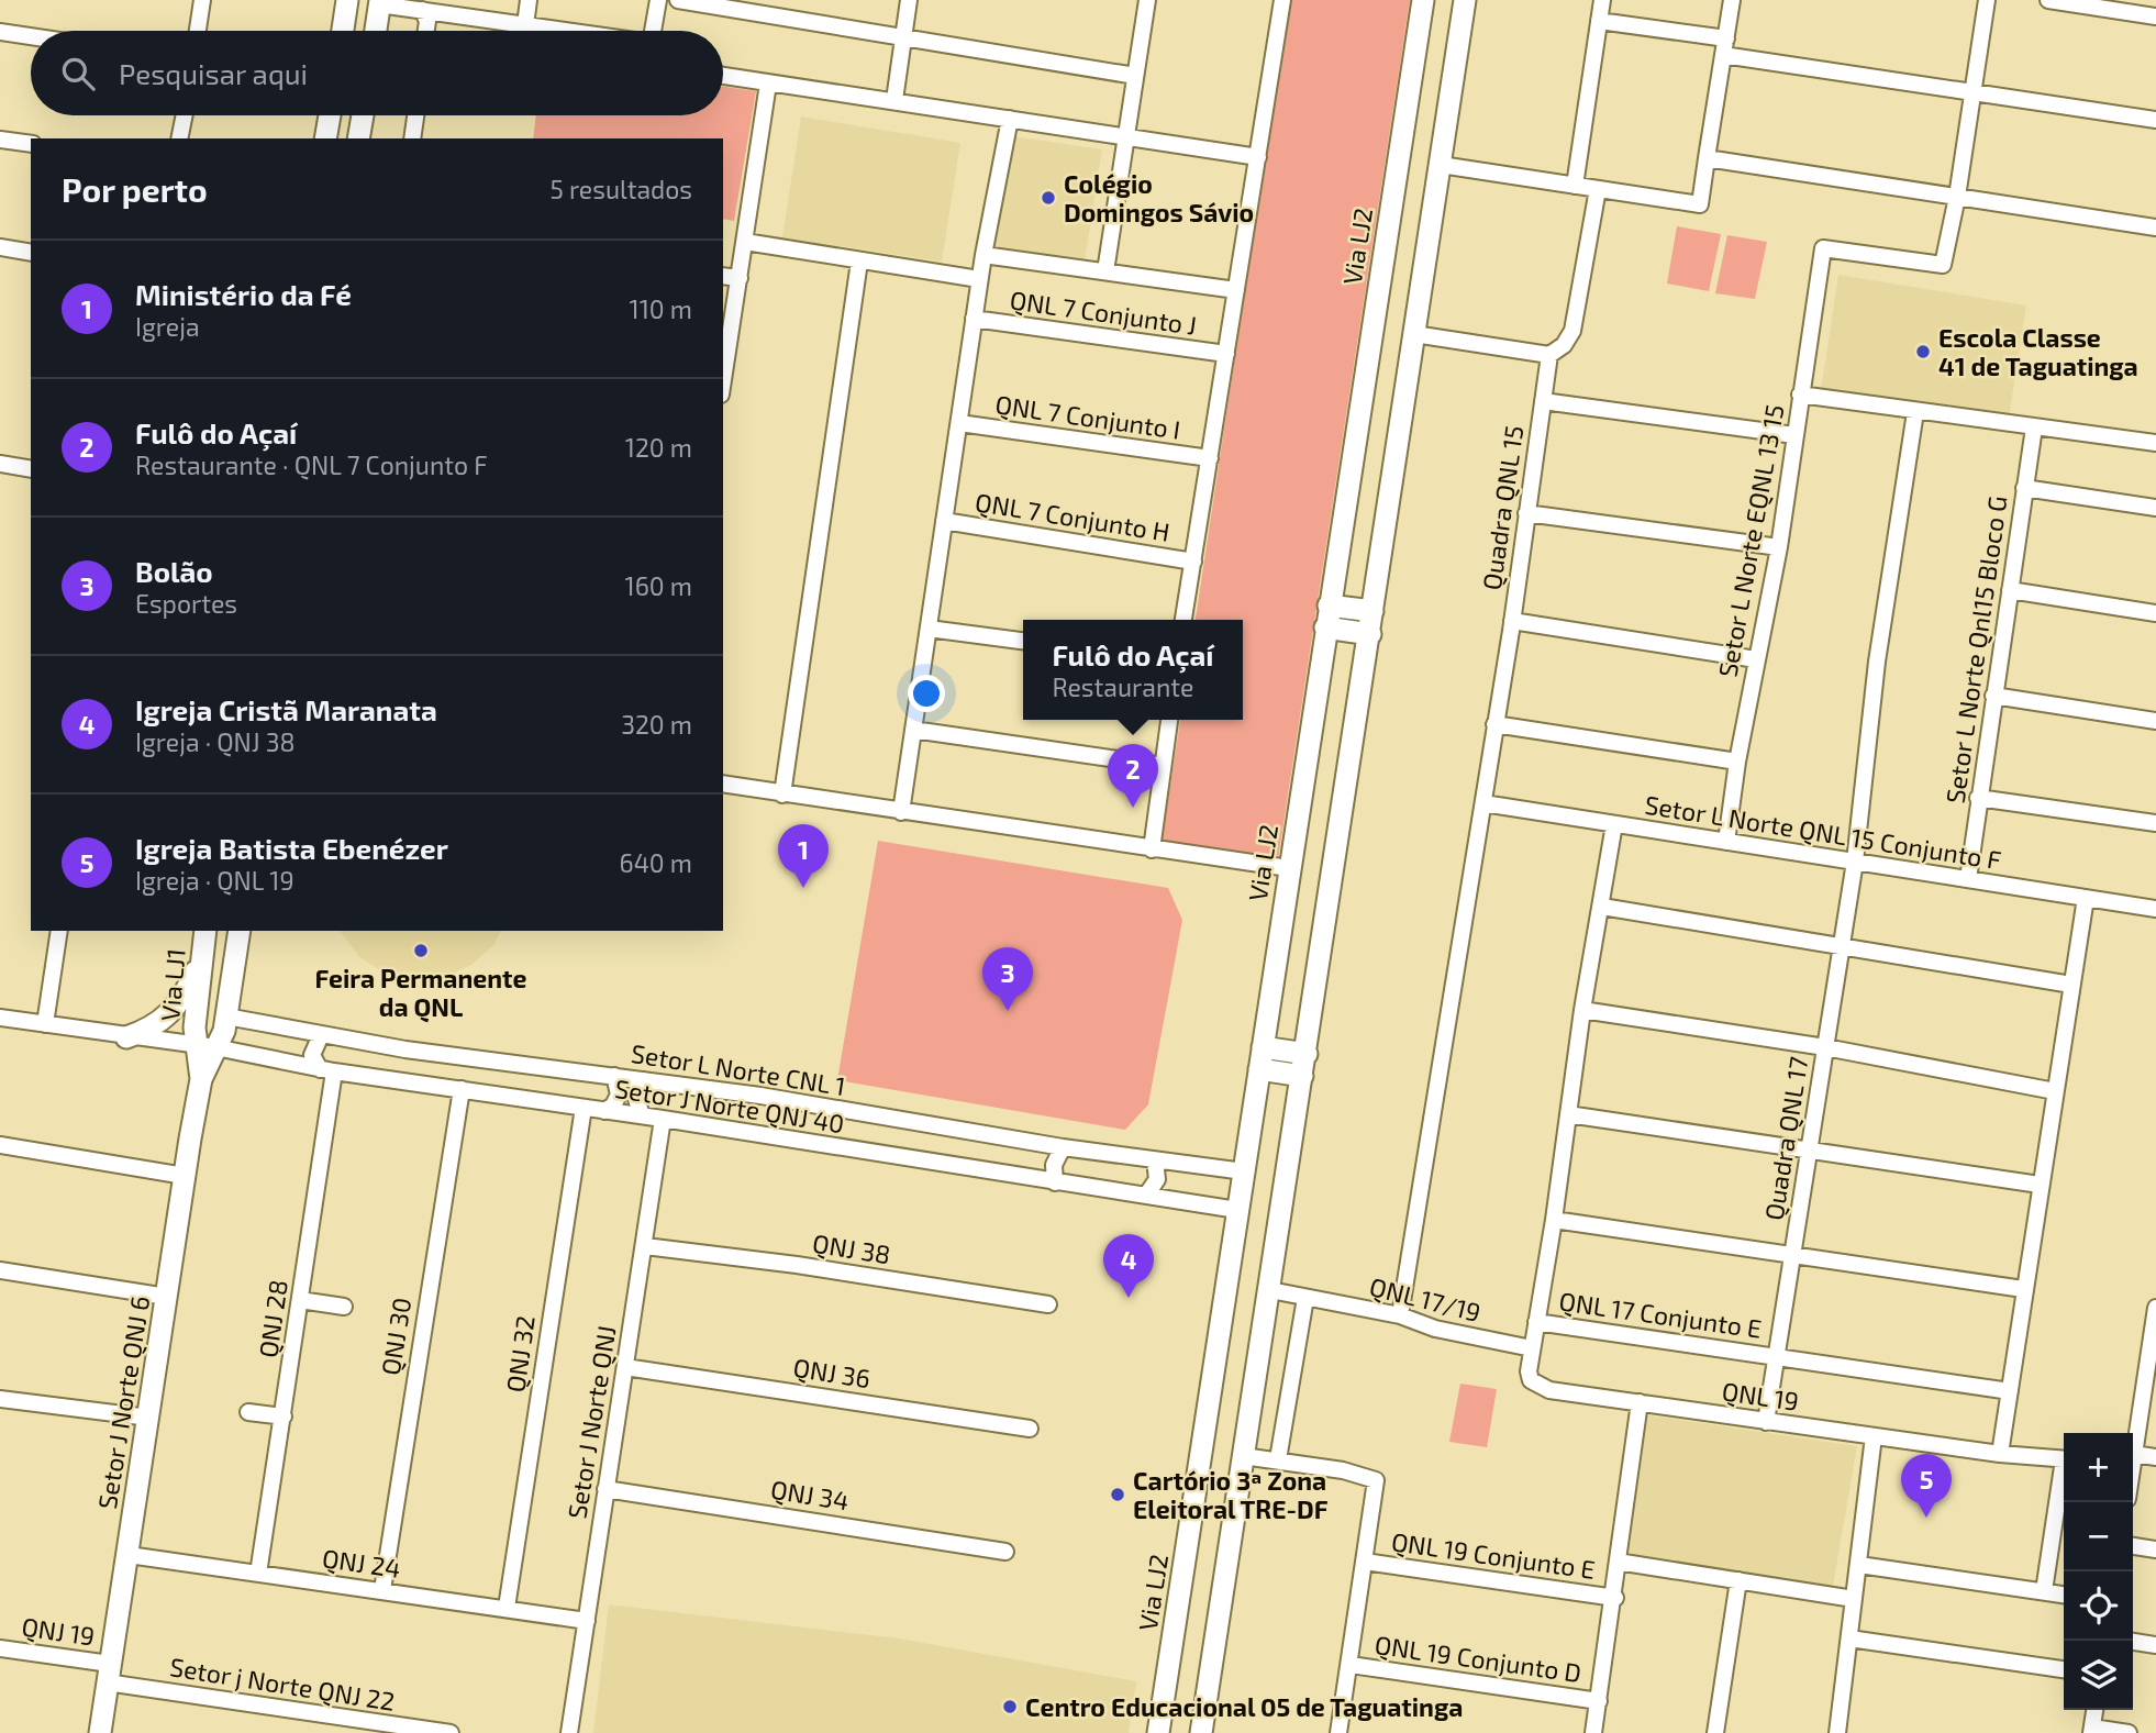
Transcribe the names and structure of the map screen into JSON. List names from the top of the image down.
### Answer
{
  "streets": {
    "main road": ["Via LJ2", "Via LJ1", "Setor J Norte QNJ 6"],
    "street": [
      "QNL 7 Conjunto J",
      "QNL 7 Conjunto I",
      "Quadra QNL 15",
      "QNL 7 Conjunto H",
      "Setor L Norte EQNL 13 15",
      "Setor L Norte Qnl15 Bloco G",
      "Setor L Norte QNL 15 Conjunto F",
      "Setor L Norte CNL 1",
      "Setor J Norte QNJ 40",
      "Quadra QNL 17",
      "QNJ 38",
      "QNL 17/19",
      "QNL 17 Conjunto E",
      "QNJ 28",
      "QNJ 30",
      "QNJ 32",
      "QNJ 36",
      "QNL 19",
      "Setor J Norte QNJ",
      "QNJ 34",
      "QNL 19 Conjunto E",
      "QNJ 24",
      "QNJ 19",
      "QNL 19 Conjunto D",
      "Setor j Norte QNJ 22"
    ]
  },
  "crossings": [
    ["Via LJ2", "Setor L Norte CNL 1"],
    ["Via LJ2", "Setor J Norte QNJ 40"],
    ["Quadra QNL 15", "Setor L Norte QNL 15 Conjunto F"],
    ["Setor L Norte EQNL 13 15", "Setor L Norte QNL 15 Conjunto F"],
    ["Setor L Norte Qnl15 Bloco G", "Setor L Norte QNL 15 Conjunto F"],
    ["Setor L Norte QNL 15 Conjunto F", "Quadra QNL 17"],
    ["Via LJ1", "Setor J Norte QNJ 40"],
    ["Via LJ1", "Setor J Norte QNJ 6"],
    ["Setor L Norte CNL 1", "QNJ 28"],
    ["Setor J Norte QNJ 40", "QNJ 28"],
    ["Setor J Norte QNJ 40", "QNJ 30"],
    ["Setor J Norte QNJ 40", "QNJ 32"],
    ["Setor J Norte QNJ 40", "Setor J Norte QNJ"],
    ["Quadra QNL 17", "QNL 17 Conjunto E"],
    ["Quadra QNL 17", "QNL 19"],
    ["QNJ 38", "Setor J Norte QNJ"],
    ["QNL 17/19", "QNL 19"],
    ["QNJ 28", "QNJ 24"],
    ["QNJ 30", "QNJ 24"],
    ["QNJ 32", "QNJ 24"],
    ["QNJ 36", "Setor J Norte QNJ"],
    ["Setor J Norte QNJ 6", "QNJ 24"],
    ["Setor J Norte QNJ 6", "QNJ 19"],
    ["Setor J Norte QNJ 6", "Setor j Norte QNJ 22"],
    ["Setor J Norte QNJ", "QNJ 34"],
    ["Setor J Norte QNJ", "QNJ 24"],
    ["QNJ 19", "Setor j Norte QNJ 22"]
  ],
  "places": [
    "Colégio Domingos Sávio",
    "Escola Classe 41 de Taguatinga",
    "Feira Permanente da QNL",
    "Cartório 3ª Zona Eleitoral TRE-DF",
    "Centro Educacional 05 de Taguatinga"
  ],
  "page": {
    "search": "Pesquisar aqui",
    "heading": ["Por perto", "5 resultados"],
    "list": [
      {
        "mark": "1",
        "name": "Ministério da Fé",
        "note": "Igreja",
        "value": "110 m"
      },
      {
        "mark": "2",
        "name": "Fulô do Açaí",
        "note": "Restaurante · QNL 7 Conjunto F",
        "value": "120 m"
      },
      {
        "mark": "3",
        "name": "Bolão",
        "note": "Esportes",
        "value": "160 m"
      },
      {
        "mark": "4",
        "name": "Igreja Cristã Maranata",
        "note": "Igreja · QNJ 38",
        "value": "320 m"
      },
      {
        "mark": "5",
        "name": "Igreja Batista Ebenézer",
        "note": "Igreja · QNL 19",
        "value": "640 m"
      }
    ],
    "popup": ["Fulô do Açaí", "Restaurante"],
    "pins": [
      "2",
      "1",
      "3",
      "4",
      "5"
    ],
    "map_buttons": ["+", "−"]
  }
}
